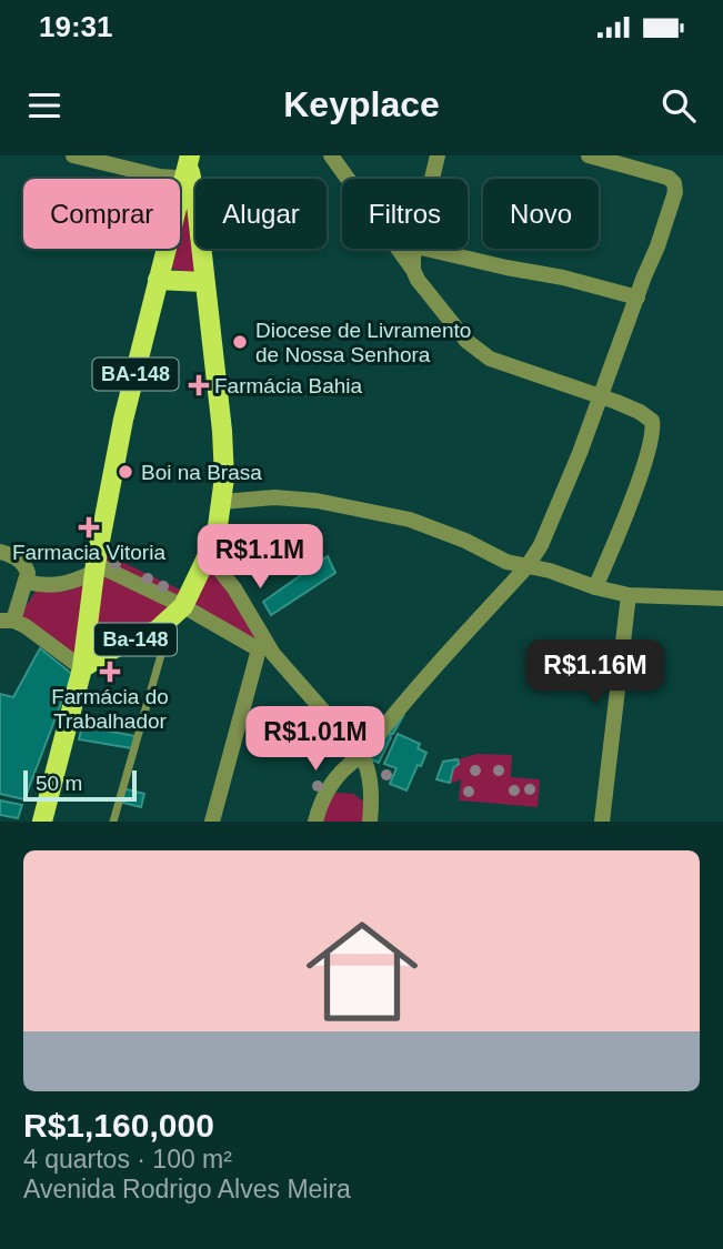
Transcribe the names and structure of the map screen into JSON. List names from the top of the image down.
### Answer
{
  "streets": {
    "main road": ["BA-148", "Ba-148"]
  },
  "crossings": [
    ["BA-148", "Ba-148"]
  ],
  "places": {
    "other": ["Diocese de Livramento de Nossa Senhora", "Boi na Brasa"],
    "health": ["Farmácia Bahia", "Farmacia Vitoria", "Farmácia do Trabalhador"]
  },
  "scale_bar": "50 m",
  "page": {
    "status": "19:31",
    "header": "Keyplace",
    "chip": [
      "Comprar",
      "Alugar",
      "Filtros",
      "Novo"
    ],
    "price": ["R$1.1M", "R$1.16M", "R$1.01M"],
    "scale": "50 m",
    "list": [
      {
        "name": "R$1,160,000",
        "note": "4 quartos · 100 m² · Avenida Rodrigo Alves Meira"
      }
    ]
  }
}
